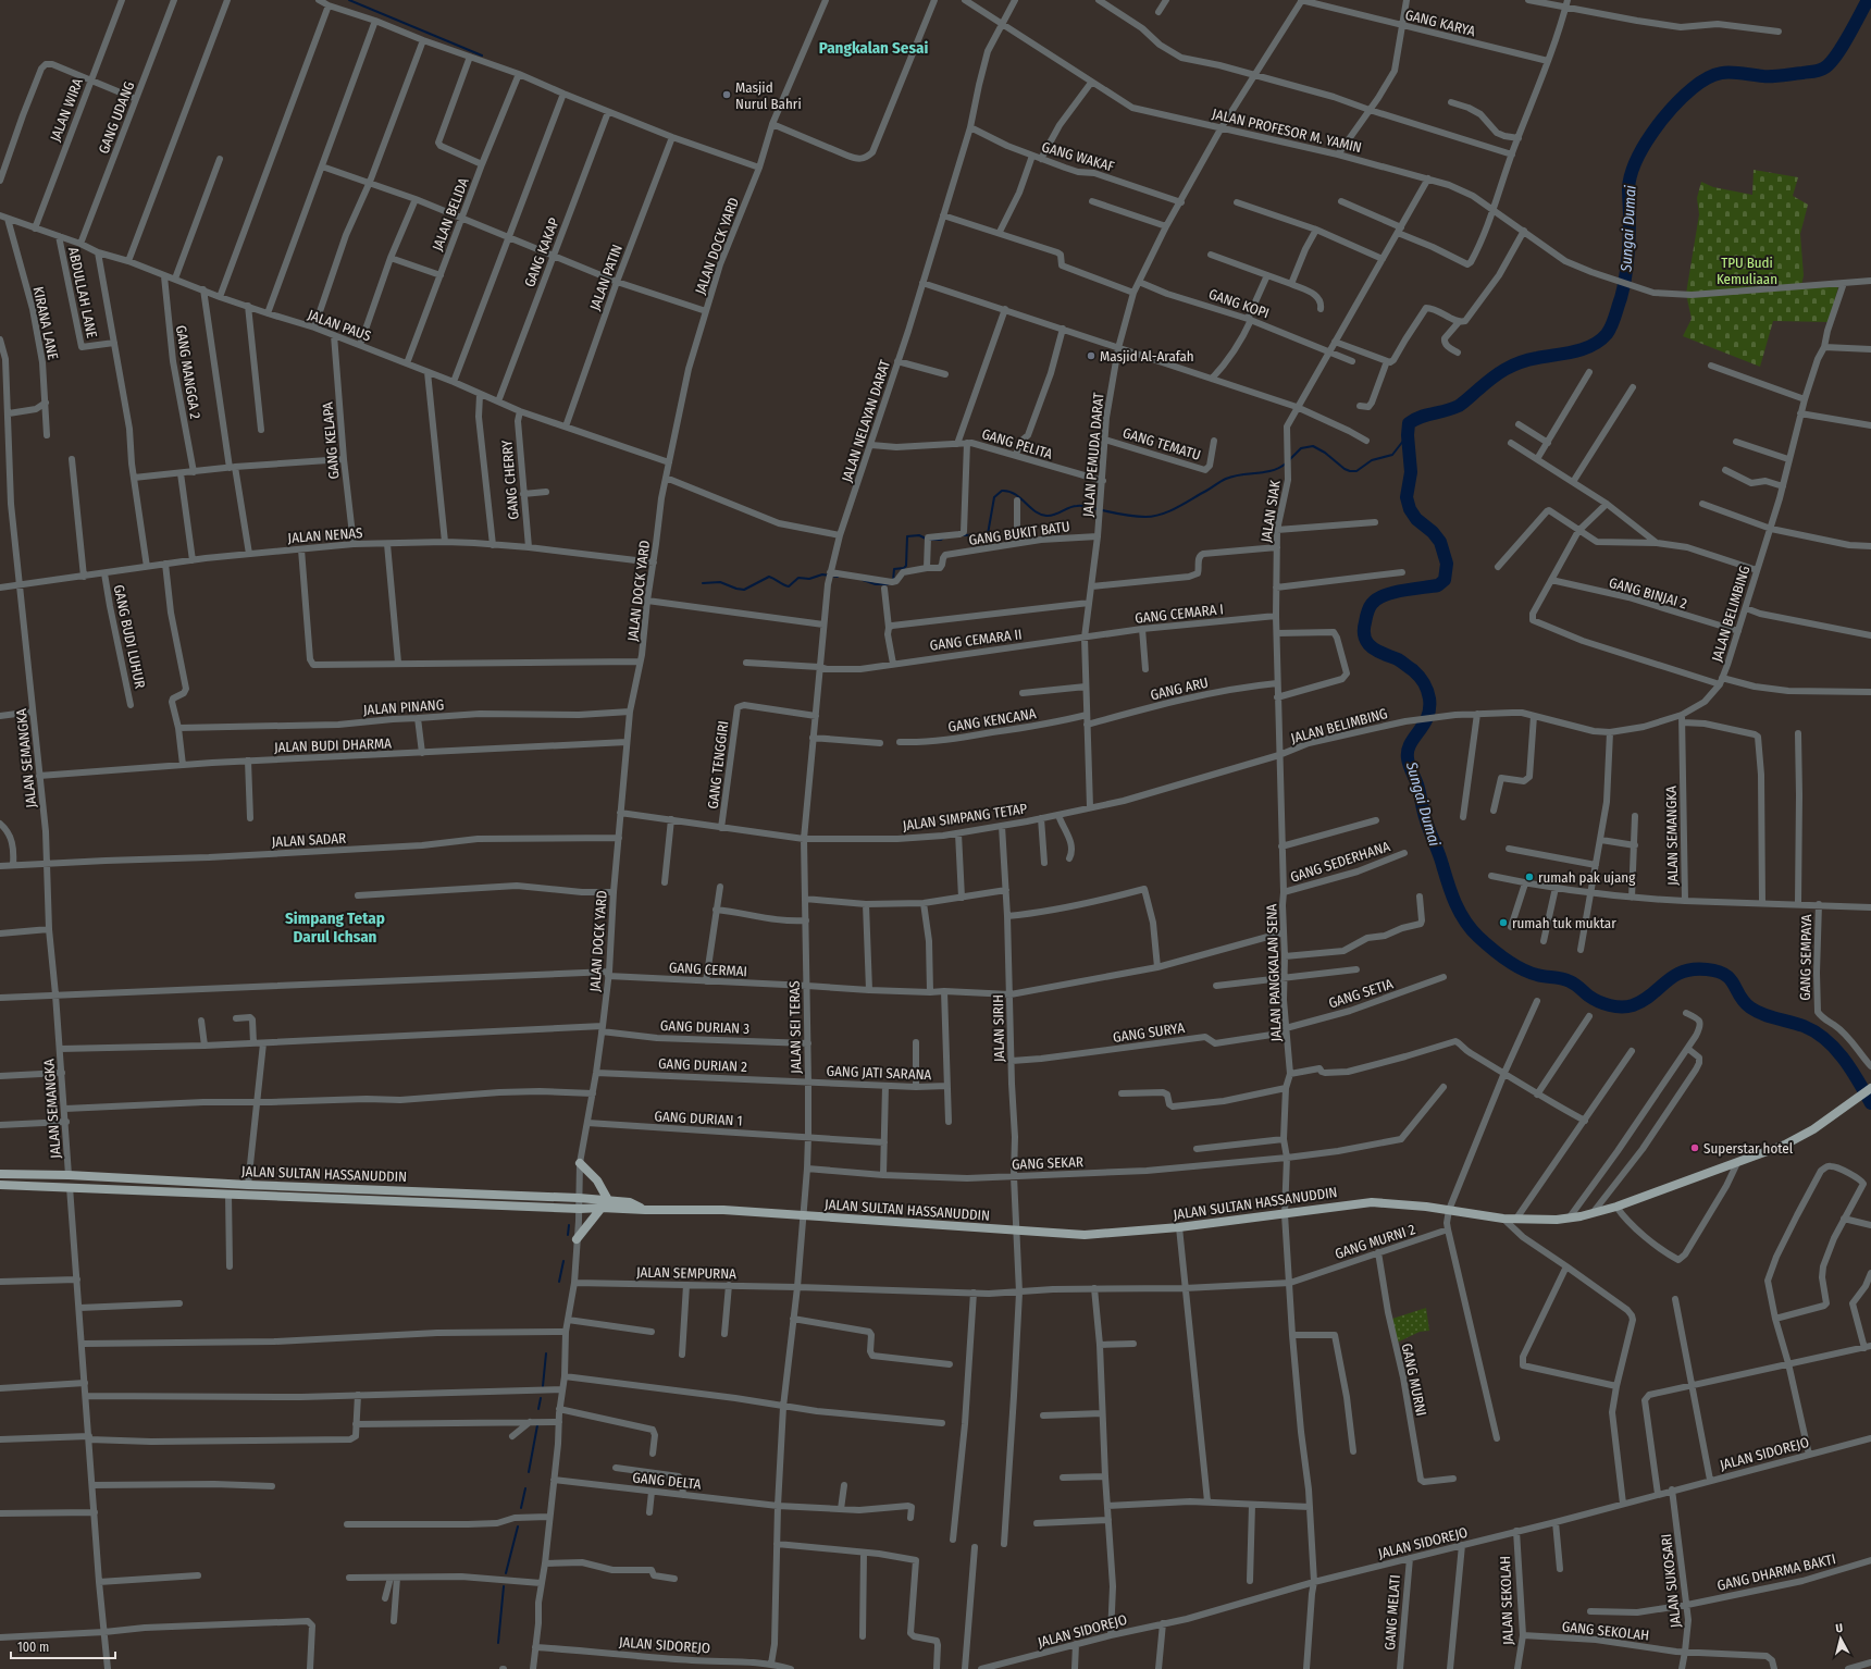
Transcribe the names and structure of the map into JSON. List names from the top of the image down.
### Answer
{
  "streets": {
    "main road": ["JALAN SULTAN HASSANUDDIN"],
    "street": [
      "GANG KARYA",
      "JALAN WIRA",
      "GANG UDANG",
      "JALAN PROFESOR M. YAMIN",
      "GANG WAKAF",
      "JALAN BELIDA",
      "JALAN DOCK YARD",
      "GANG KAKAP",
      "JALAN PATIN",
      "ABDULLAH LANE",
      "GANG KOPI",
      "KIRANA LANE",
      "JALAN PAUS",
      "GANG MANGGA 2",
      "JALAN NELAYAN DARAT",
      "GANG KELAPA",
      "GANG PELITA",
      "GANG TEMATU",
      "JALAN PEMUDA DARAT",
      "GANG CHERRY",
      "JALAN SIAK",
      "GANG BUKIT BATU",
      "JALAN NENAS",
      "GANG BINJAI 2",
      "GANG CEMARA I",
      "JALAN BELIMBING",
      "GANG BUDI LUHUR",
      "GANG CEMARA II",
      "GANG ARU",
      "JALAN PINANG",
      "GANG KENCANA",
      "JALAN BUDI DHARMA",
      "JALAN SEMANGKA",
      "GANG TENGGIRI",
      "JALAN SIMPANG TETAP",
      "JALAN SADAR",
      "GANG SEDERHANA",
      "GANG SEMPAYA",
      "GANG CERMAI",
      "JALAN PANGKALAN SENA",
      "GANG SETIA",
      "GANG DURIAN 3",
      "JALAN SEI TERAS",
      "JALAN SIRIH",
      "GANG SURYA",
      "GANG DURIAN 2",
      "GANG JATI SARANA",
      "GANG DURIAN 1",
      "GANG SEKAR",
      "GANG MURNI 2",
      "JALAN SEMPURNA",
      "GANG MURNI",
      "JALAN SIDOREJO",
      "GANG DELTA",
      "GANG DHARMA BAKTI",
      "JALAN SUKOSARI",
      "JALAN SEKOLAH",
      "GANG MELATI",
      "GANG SEKOLAH"
    ]
  },
  "crossings": [
    ["GANG KARYA", "JALAN PEMUDA DARAT"],
    ["JALAN WIRA", "JALAN PAUS"],
    ["GANG UDANG", "JALAN PAUS"],
    ["JALAN PROFESOR M. YAMIN", "JALAN NELAYAN DARAT"],
    ["JALAN PROFESOR M. YAMIN", "JALAN PEMUDA DARAT"],
    ["JALAN PROFESOR M. YAMIN", "JALAN SIAK"],
    ["JALAN PROFESOR M. YAMIN", "JALAN BELIMBING"],
    ["GANG WAKAF", "JALAN NELAYAN DARAT"],
    ["GANG WAKAF", "JALAN PEMUDA DARAT"],
    ["JALAN BELIDA", "JALAN PAUS"],
    ["JALAN DOCK YARD", "JALAN PAUS"],
    ["JALAN DOCK YARD", "JALAN NENAS"],
    ["JALAN DOCK YARD", "JALAN PINANG"],
    ["JALAN DOCK YARD", "JALAN BUDI DHARMA"],
    ["JALAN DOCK YARD", "JALAN SIMPANG TETAP"],
    ["JALAN DOCK YARD", "JALAN SADAR"],
    ["JALAN DOCK YARD", "GANG CERMAI"],
    ["JALAN DOCK YARD", "GANG DURIAN 3"],
    ["JALAN DOCK YARD", "GANG DURIAN 2"],
    ["JALAN DOCK YARD", "GANG DURIAN 1"],
    ["JALAN DOCK YARD", "JALAN SULTAN HASSANUDDIN"],
    ["JALAN DOCK YARD", "JALAN SEMPURNA"],
    ["JALAN DOCK YARD", "JALAN SIDOREJO"],
    ["JALAN DOCK YARD", "GANG DELTA"],
    ["GANG KAKAP", "JALAN PAUS"],
    ["JALAN PATIN", "JALAN PAUS"],
    ["ABDULLAH LANE", "JALAN PAUS"],
    ["GANG KOPI", "JALAN PEMUDA DARAT"],
    ["GANG KOPI", "JALAN SIAK"],
    ["KIRANA LANE", "JALAN PAUS"],
    ["JALAN PAUS", "GANG MANGGA 2"],
    ["JALAN PAUS", "GANG KELAPA"],
    ["JALAN PAUS", "GANG CHERRY"],
    ["JALAN NELAYAN DARAT", "GANG PELITA"],
    ["JALAN NELAYAN DARAT", "GANG CEMARA II"],
    ["JALAN NELAYAN DARAT", "GANG TENGGIRI"],
    ["JALAN NELAYAN DARAT", "JALAN SIMPANG TETAP"],
    ["JALAN NELAYAN DARAT", "JALAN SEI TERAS"],
    ["GANG KELAPA", "JALAN NENAS"],
    ["GANG PELITA", "JALAN PEMUDA DARAT"],
    ["GANG TEMATU", "JALAN PEMUDA DARAT"],
    ["JALAN PEMUDA DARAT", "GANG BUKIT BATU"],
    ["JALAN PEMUDA DARAT", "GANG CEMARA I"],
    ["JALAN PEMUDA DARAT", "GANG CEMARA II"],
    ["JALAN PEMUDA DARAT", "GANG ARU"],
    ["JALAN PEMUDA DARAT", "GANG KENCANA"],
    ["JALAN PEMUDA DARAT", "JALAN SIMPANG TETAP"],
    ["GANG CHERRY", "JALAN NENAS"],
    ["JALAN SIAK", "GANG CEMARA I"],
    ["JALAN SIAK", "JALAN BELIMBING"],
    ["JALAN SIAK", "GANG ARU"],
    ["JALAN SIAK", "JALAN SIMPANG TETAP"],
    ["JALAN SIAK", "JALAN PANGKALAN SENA"],
    ["JALAN NENAS", "GANG BUDI LUHUR"],
    ["JALAN NENAS", "JALAN SEMANGKA"],
    ["GANG BINJAI 2", "JALAN BELIMBING"],
    ["GANG CEMARA I", "GANG CEMARA II"],
    ["JALAN BELIMBING", "JALAN SEMANGKA"],
    ["JALAN BELIMBING", "JALAN SIMPANG TETAP"],
    ["JALAN BELIMBING", "JALAN PANGKALAN SENA"],
    ["JALAN BUDI DHARMA", "JALAN SEMANGKA"],
    ["JALAN SEMANGKA", "JALAN SADAR"],
    ["JALAN SEMANGKA", "GANG SEMPAYA"],
    ["JALAN SEMANGKA", "GANG CERMAI"],
    ["JALAN SEMANGKA", "GANG DURIAN 3"],
    ["JALAN SEMANGKA", "JALAN SULTAN HASSANUDDIN"],
    ["GANG TENGGIRI", "JALAN SIMPANG TETAP"],
    ["JALAN SIMPANG TETAP", "JALAN PANGKALAN SENA"],
    ["JALAN SIMPANG TETAP", "JALAN SEI TERAS"],
    ["JALAN SIMPANG TETAP", "JALAN SIRIH"],
    ["GANG SEDERHANA", "JALAN PANGKALAN SENA"],
    ["GANG CERMAI", "JALAN PANGKALAN SENA"],
    ["GANG CERMAI", "JALAN SEI TERAS"],
    ["GANG CERMAI", "JALAN SIRIH"],
    ["JALAN PANGKALAN SENA", "GANG SETIA"],
    ["JALAN PANGKALAN SENA", "GANG SURYA"],
    ["JALAN PANGKALAN SENA", "GANG SEKAR"],
    ["JALAN PANGKALAN SENA", "JALAN SULTAN HASSANUDDIN"],
    ["JALAN PANGKALAN SENA", "GANG MURNI 2"],
    ["JALAN PANGKALAN SENA", "JALAN SIDOREJO"],
    ["GANG SETIA", "GANG SURYA"],
    ["GANG DURIAN 3", "JALAN SEI TERAS"],
    ["JALAN SEI TERAS", "GANG DURIAN 2"],
    ["JALAN SEI TERAS", "GANG JATI SARANA"],
    ["JALAN SEI TERAS", "GANG DURIAN 1"],
    ["JALAN SEI TERAS", "GANG SEKAR"],
    ["JALAN SEI TERAS", "JALAN SULTAN HASSANUDDIN"],
    ["JALAN SEI TERAS", "JALAN SEMPURNA"],
    ["JALAN SEI TERAS", "JALAN SIDOREJO"],
    ["JALAN SEI TERAS", "GANG DELTA"],
    ["JALAN SIRIH", "GANG SURYA"],
    ["JALAN SIRIH", "GANG SEKAR"],
    ["JALAN SIRIH", "JALAN SULTAN HASSANUDDIN"],
    ["JALAN SIRIH", "GANG MURNI 2"],
    ["JALAN SIRIH", "JALAN SEMPURNA"],
    ["GANG DURIAN 2", "GANG JATI SARANA"],
    ["GANG MURNI 2", "JALAN SEMPURNA"],
    ["GANG MURNI 2", "GANG MURNI"],
    ["JALAN SIDOREJO", "JALAN SUKOSARI"],
    ["JALAN SIDOREJO", "JALAN SEKOLAH"],
    ["JALAN SIDOREJO", "GANG MELATI"],
    ["GANG DHARMA BAKTI", "JALAN SUKOSARI"],
    ["JALAN SUKOSARI", "GANG SEKOLAH"],
    ["JALAN SEKOLAH", "GANG SEKOLAH"]
  ],
  "districts": ["Pangkalan Sesai", "Simpang Tetap Darul Ichsan"],
  "water": ["Sungai Dumai"],
  "parks": ["TPU Budi Kemuliaan"],
  "places": [
    "Masjid Nurul Bahri",
    "Masjid Al-Arafah",
    "rumah pak ujang",
    "rumah tuk muktar",
    "Superstar hotel"
  ],
  "scale_bar": "100 m",
  "north": "top"
}
